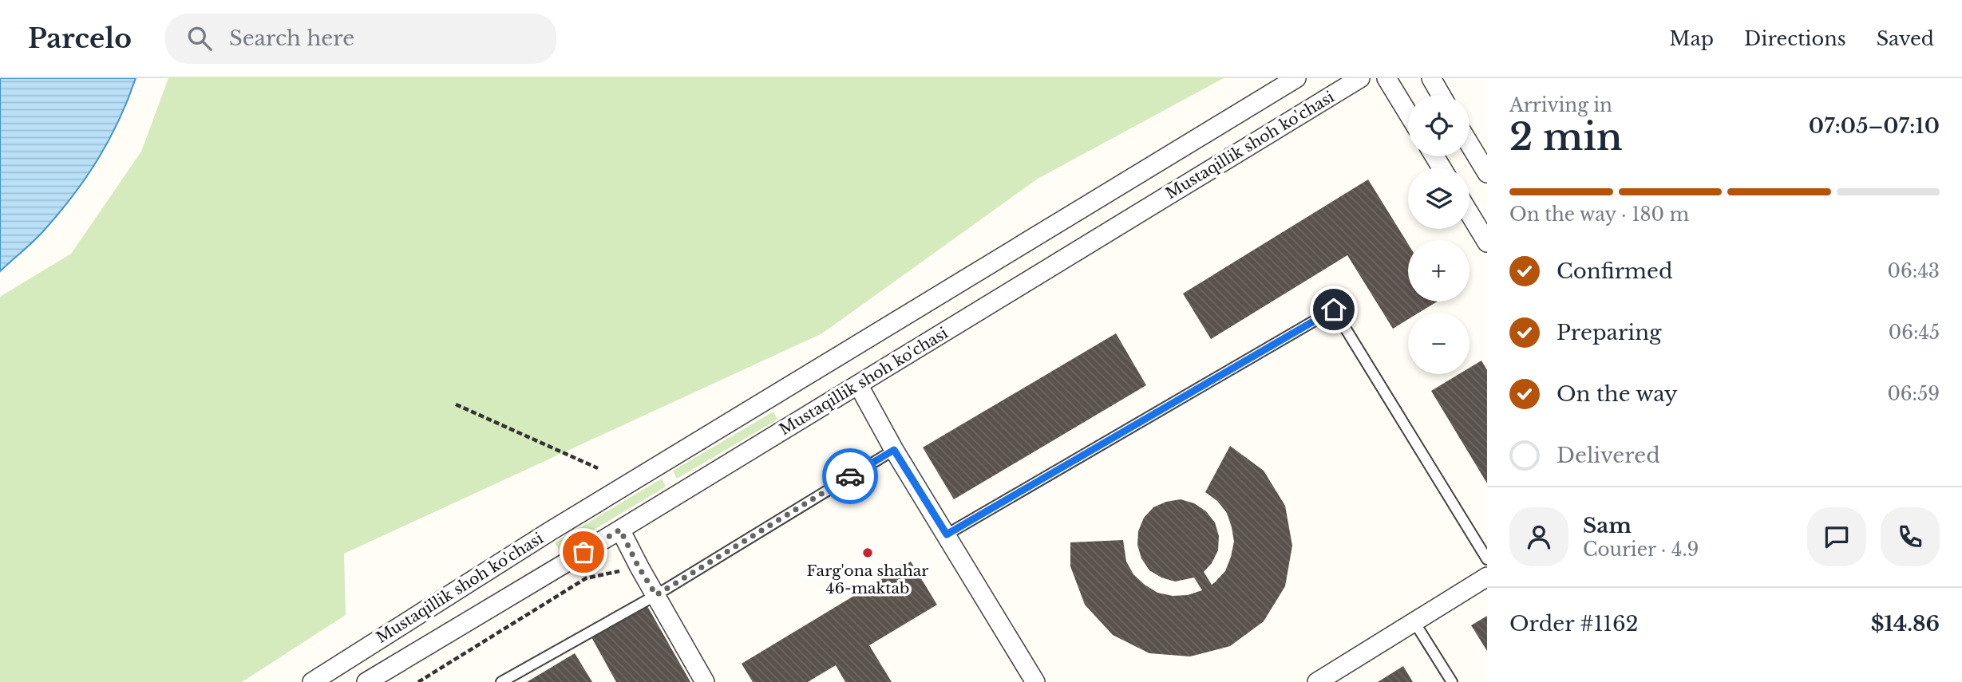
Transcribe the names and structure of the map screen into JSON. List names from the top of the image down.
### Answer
{
  "streets": {
    "street": ["Mustaqillik shoh ko'chasi"]
  },
  "places": ["Farg'ona shahar 46-maktab"],
  "page": {
    "header": "Parcelo",
    "search": "Search here",
    "nav": ["Map", "Directions", "Saved"],
    "heading": ["2 min", "Arriving in", "07:05–07:10"],
    "panel": [
      "Sam",
      "Courier · 4.9",
      "Order #1162",
      "$14.86"
    ],
    "map_buttons": ["+", "−"],
    "bar": "On the way · 180 m",
    "list": [
      ["Confirmed", "06:43"],
      ["Preparing", "06:45"],
      ["On the way", "06:59"],
      "Delivered"
    ]
  }
}
